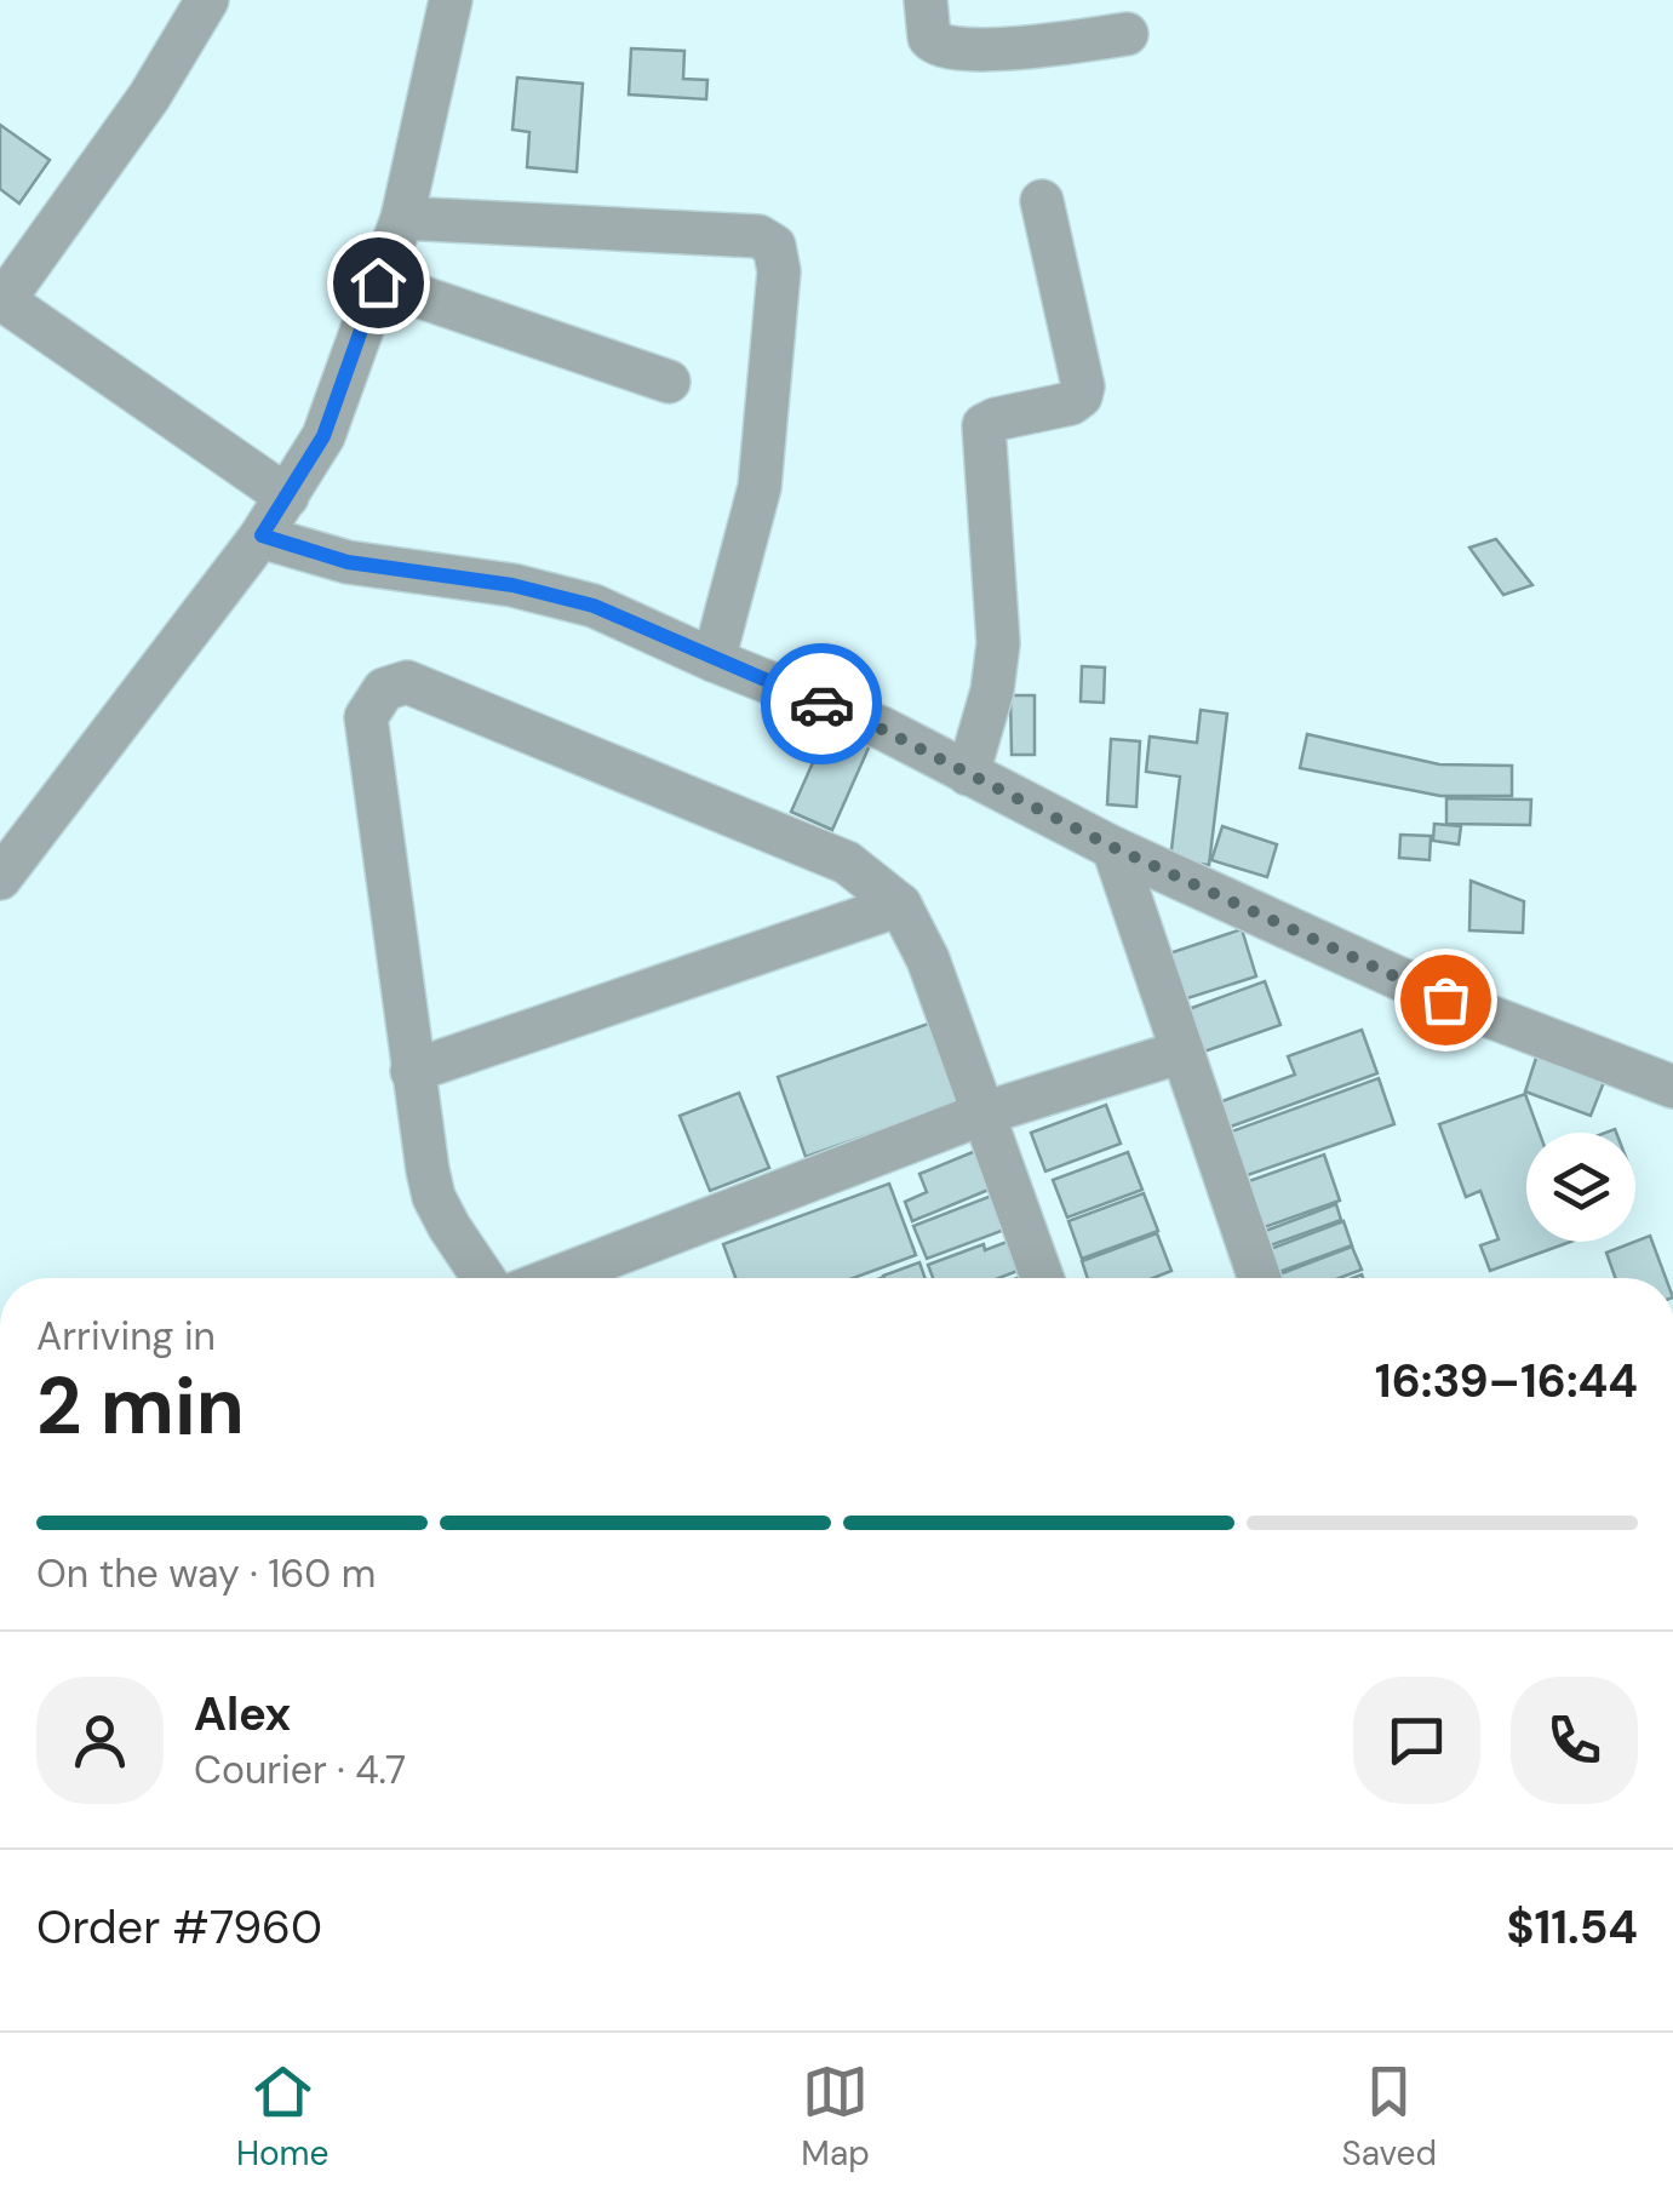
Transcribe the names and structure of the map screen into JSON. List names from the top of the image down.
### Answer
{
  "page": {
    "heading": ["2 min", "Arriving in", "16:39–16:44"],
    "panel": [
      "Alex",
      "Courier · 4.7",
      "Order #7960",
      "$11.54"
    ],
    "bar": "On the way · 160 m",
    "tabs": ["Home", "Map", "Saved"]
  }
}
